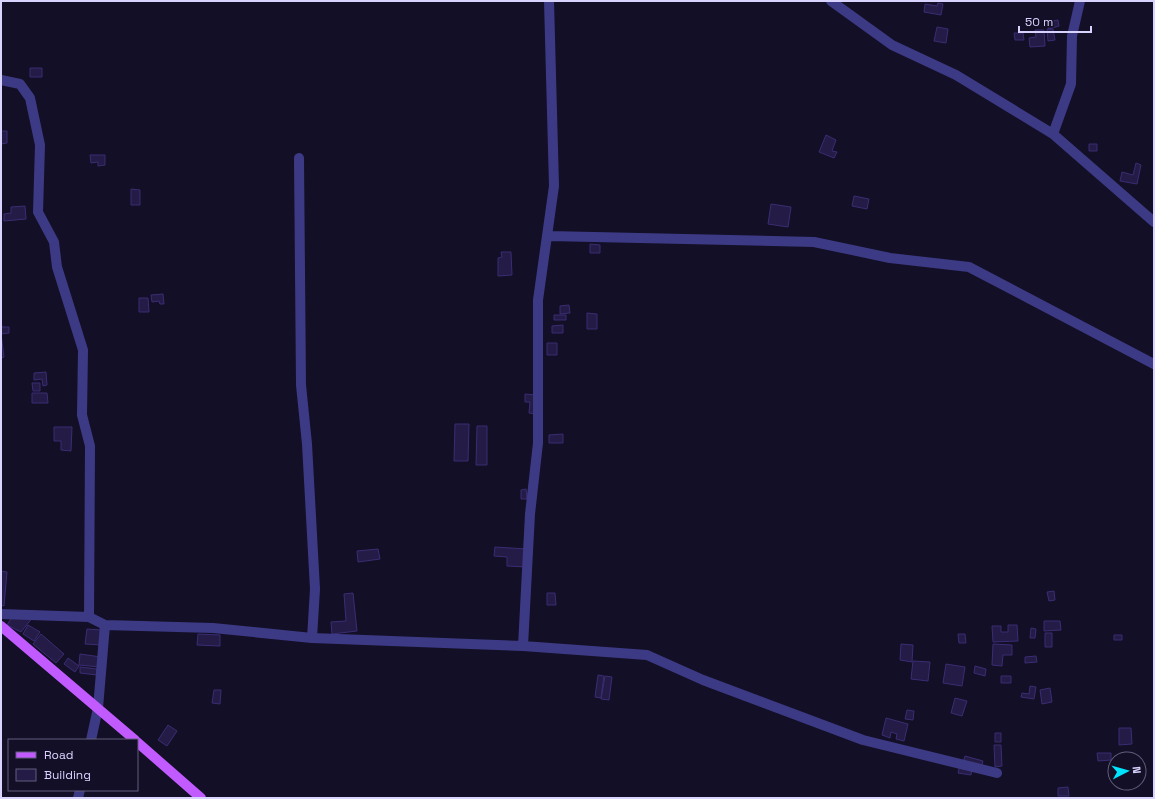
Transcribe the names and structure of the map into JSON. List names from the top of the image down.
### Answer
{
  "legend": ["Road", "Building"],
  "scale_bar": "50 m",
  "north": "right"
}
